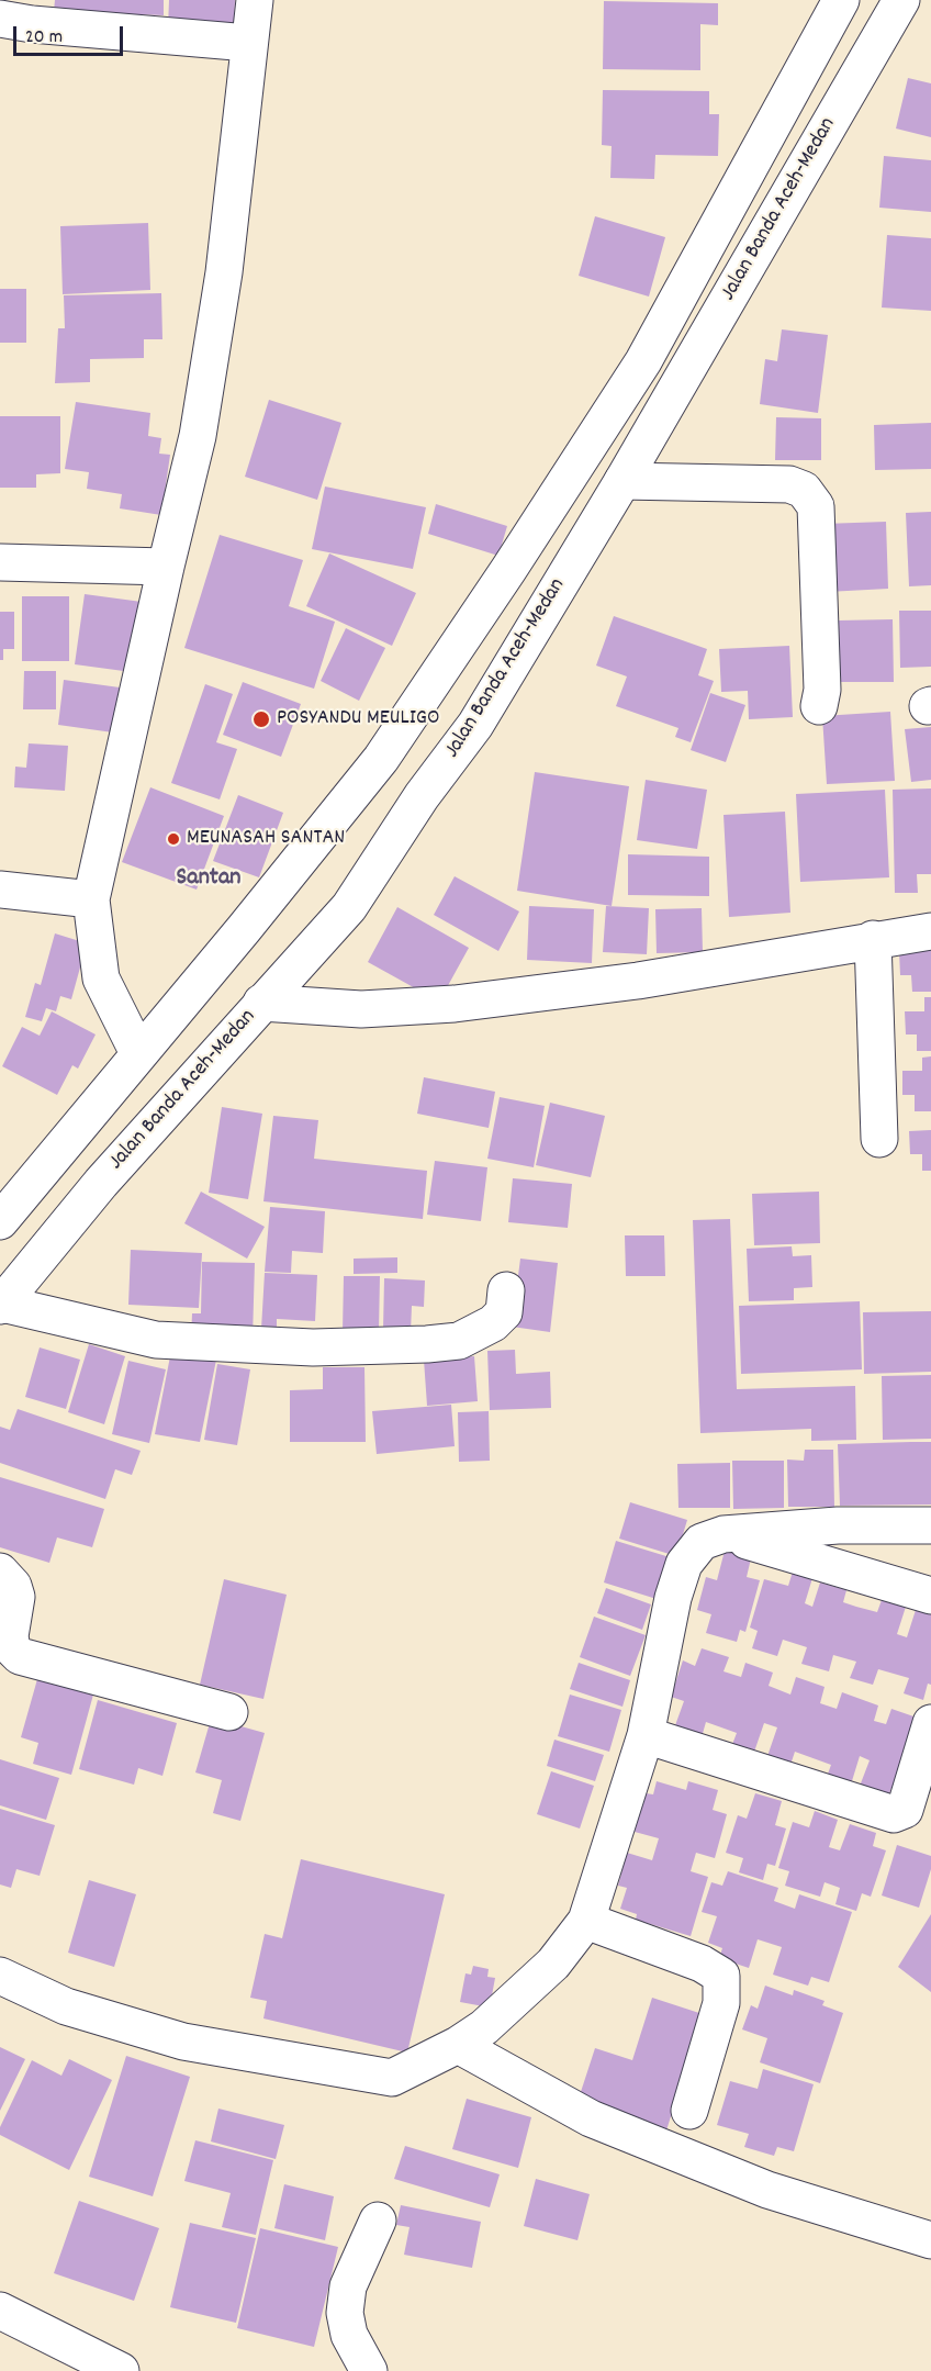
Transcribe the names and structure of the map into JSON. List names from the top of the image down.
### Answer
{
  "streets": {
    "main road": ["Jalan Banda Aceh-Medan"]
  },
  "districts": ["Santan"],
  "places": ["POSYANDU MEULIGO", "MEUNASAH SANTAN"],
  "scale_bar": "20 m"
}
